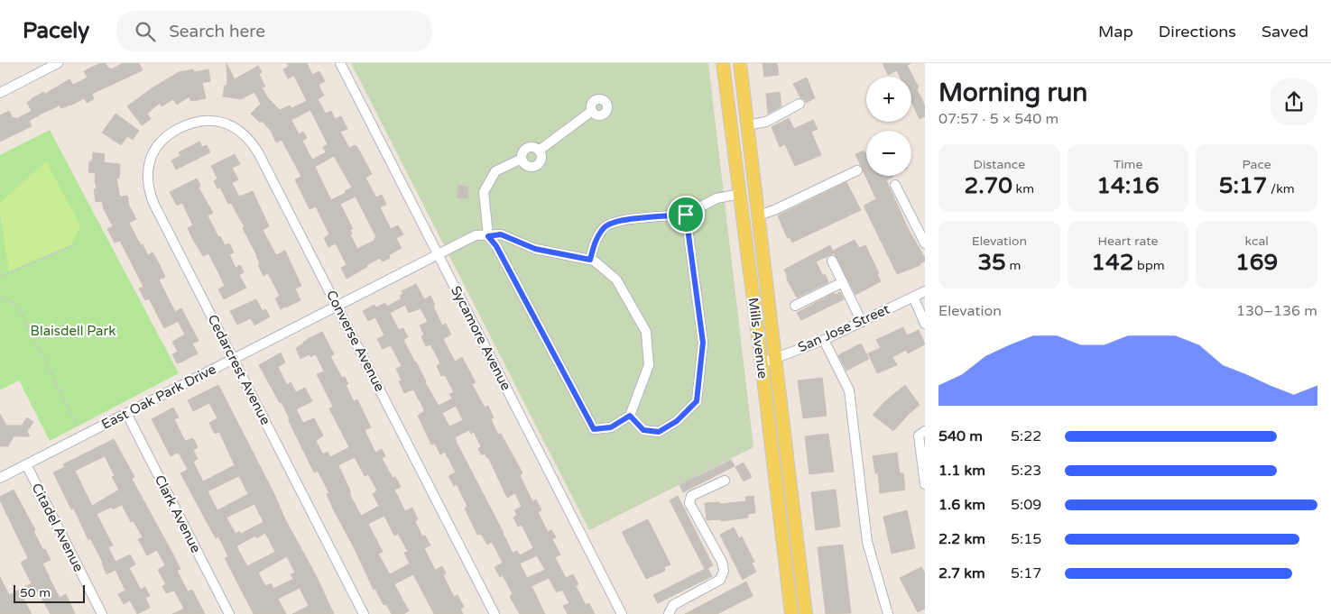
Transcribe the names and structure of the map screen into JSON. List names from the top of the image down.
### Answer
{
  "streets": {
    "main road": ["Mills Avenue"],
    "street": [
      "San Jose Street",
      "Sycamore Avenue",
      "Converse Avenue",
      "Cedarcrest Avenue",
      "East Oak Park Drive",
      "Clark Avenue",
      "Citadel Avenue"
    ]
  },
  "crossings": [
    ["San Jose Street", "Mills Avenue"],
    ["Sycamore Avenue", "East Oak Park Drive"],
    ["Converse Avenue", "Cedarcrest Avenue"],
    ["Converse Avenue", "East Oak Park Drive"],
    ["Cedarcrest Avenue", "East Oak Park Drive"],
    ["East Oak Park Drive", "Clark Avenue"],
    ["East Oak Park Drive", "Citadel Avenue"]
  ],
  "parks": ["Blaisdell Park"],
  "scale_bar": "50 m",
  "page": {
    "header": "Pacely",
    "search": "Search here",
    "nav": ["Map", "Directions", "Saved"],
    "heading": ["Morning run", "07:57 · 5 × 540 m"],
    "map_buttons": ["+", "−"],
    "stats": [
      ["Distance", "2.70 km"],
      ["Time", "14:16"],
      ["Pace", "5:17 /km"],
      ["Elevation", "35 m"],
      ["Heart rate", "142 bpm"],
      ["kcal", "169"]
    ],
    "chart": ["Elevation", "130–136 m"],
    "list": [
      {
        "name": "540 m",
        "note": "5:22"
      },
      {
        "name": "1.1 km",
        "note": "5:23"
      },
      {
        "name": "1.6 km",
        "note": "5:09"
      },
      {
        "name": "2.2 km",
        "note": "5:15"
      },
      {
        "name": "2.7 km",
        "note": "5:17"
      }
    ],
    "scale": "50 m"
  }
}
